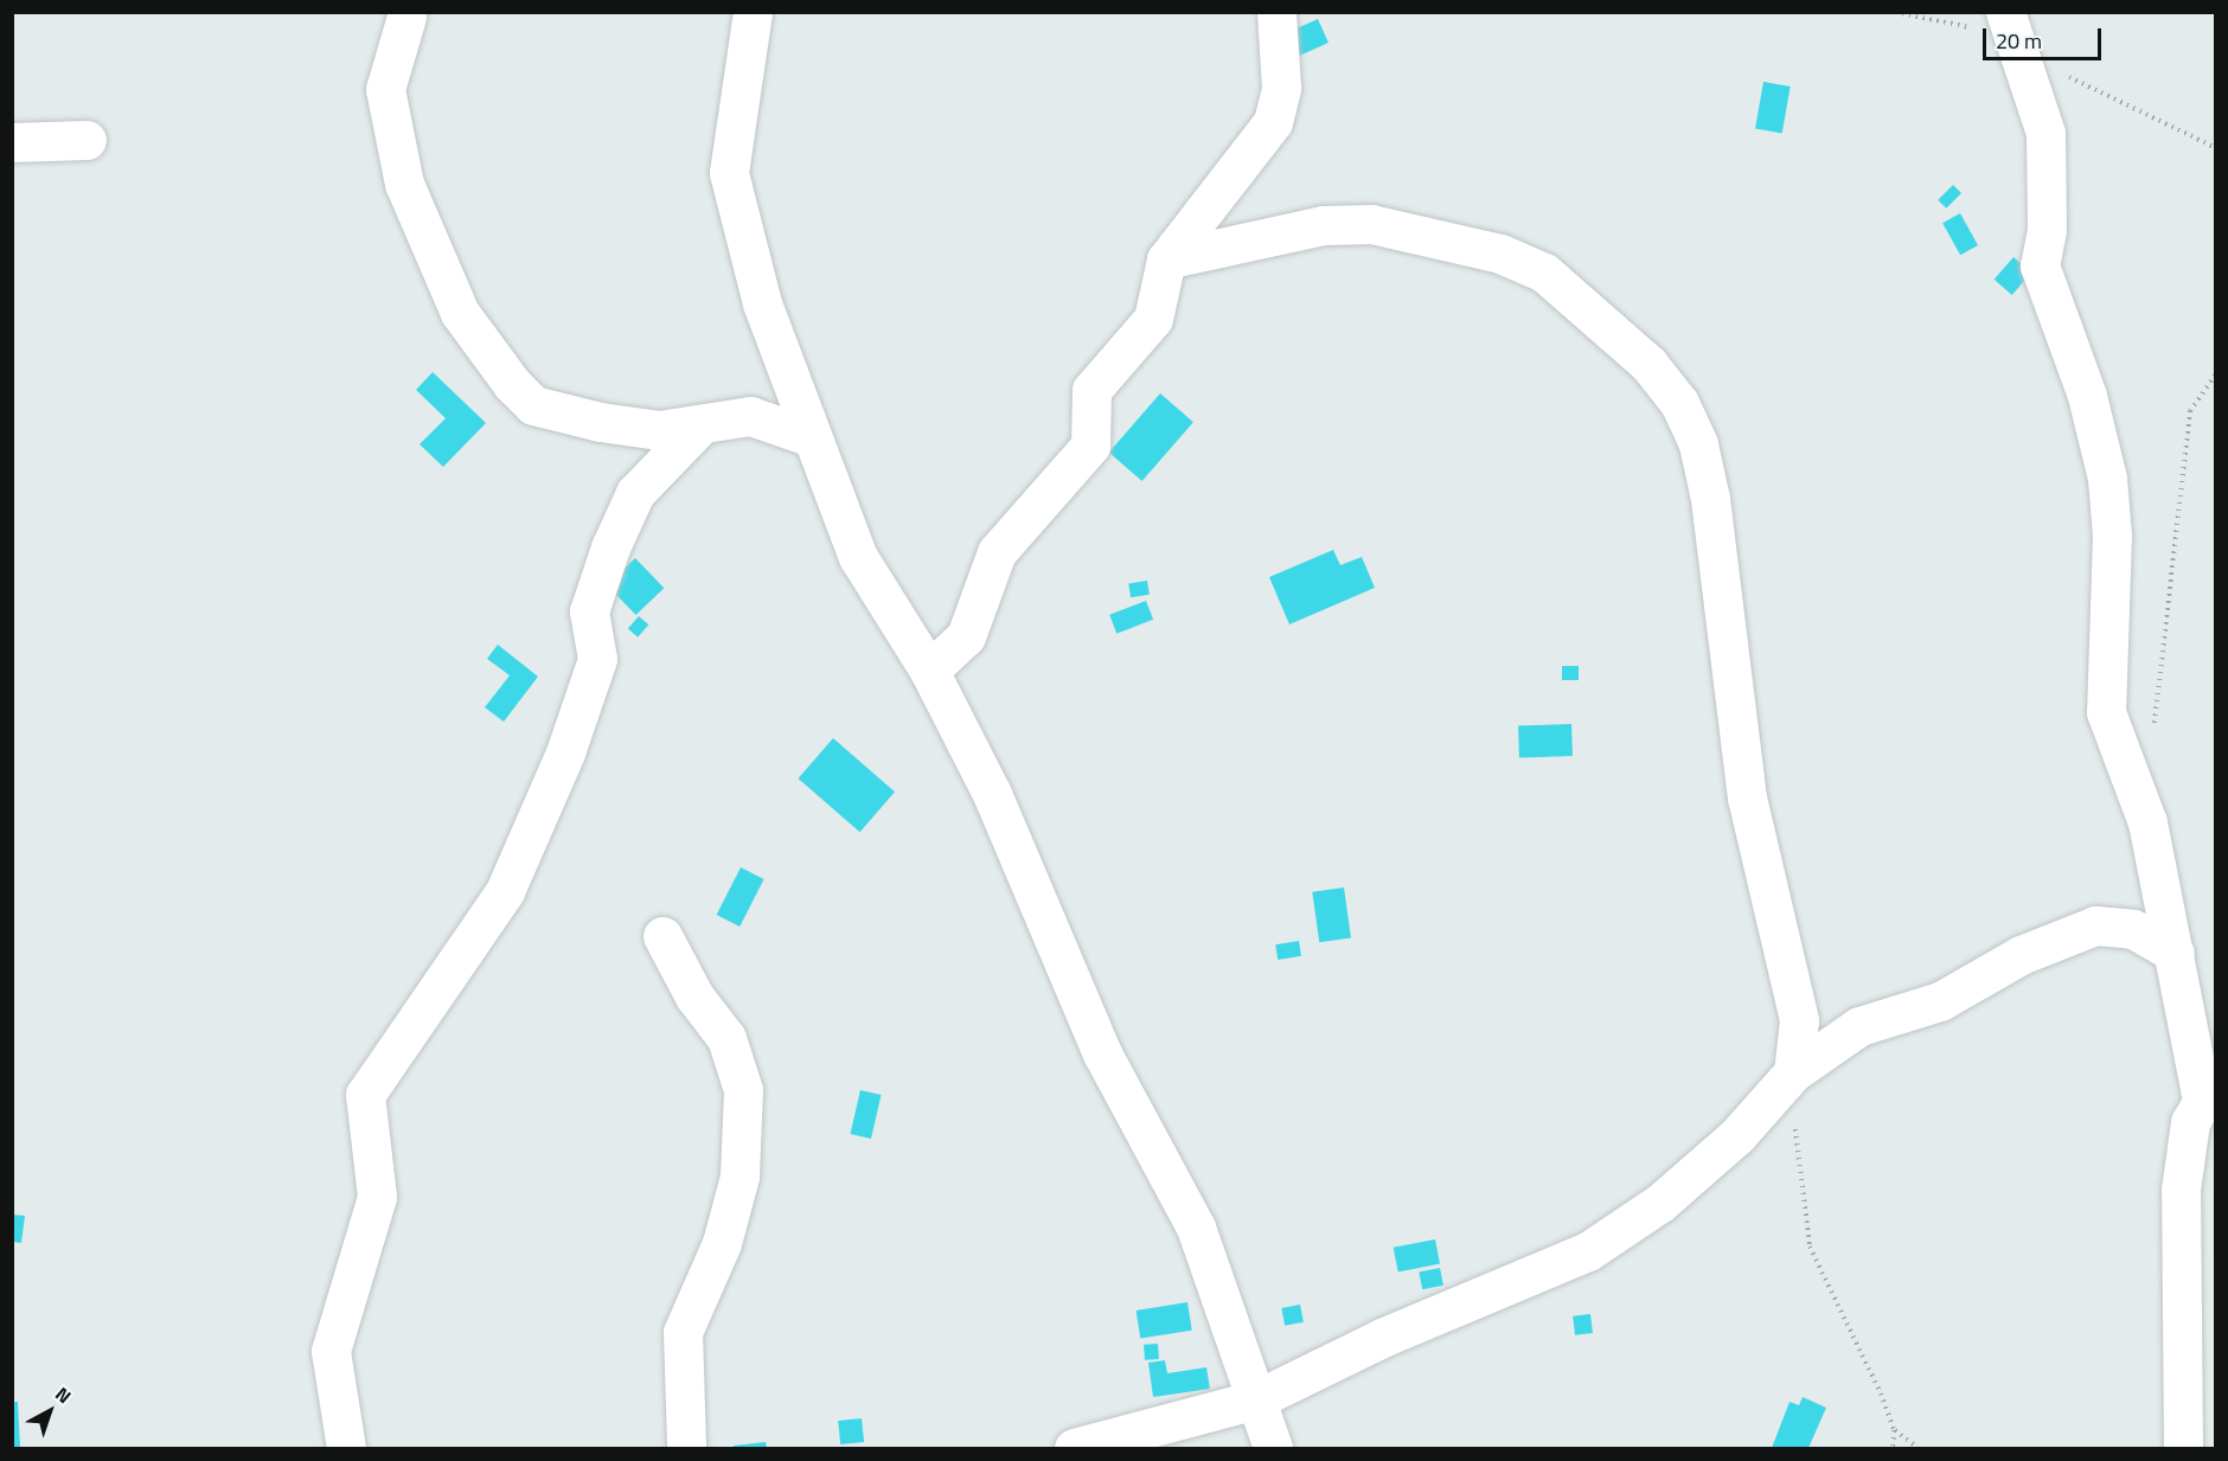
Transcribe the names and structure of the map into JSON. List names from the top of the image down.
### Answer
{
  "scale_bar": "20 m",
  "north": "top right"
}
